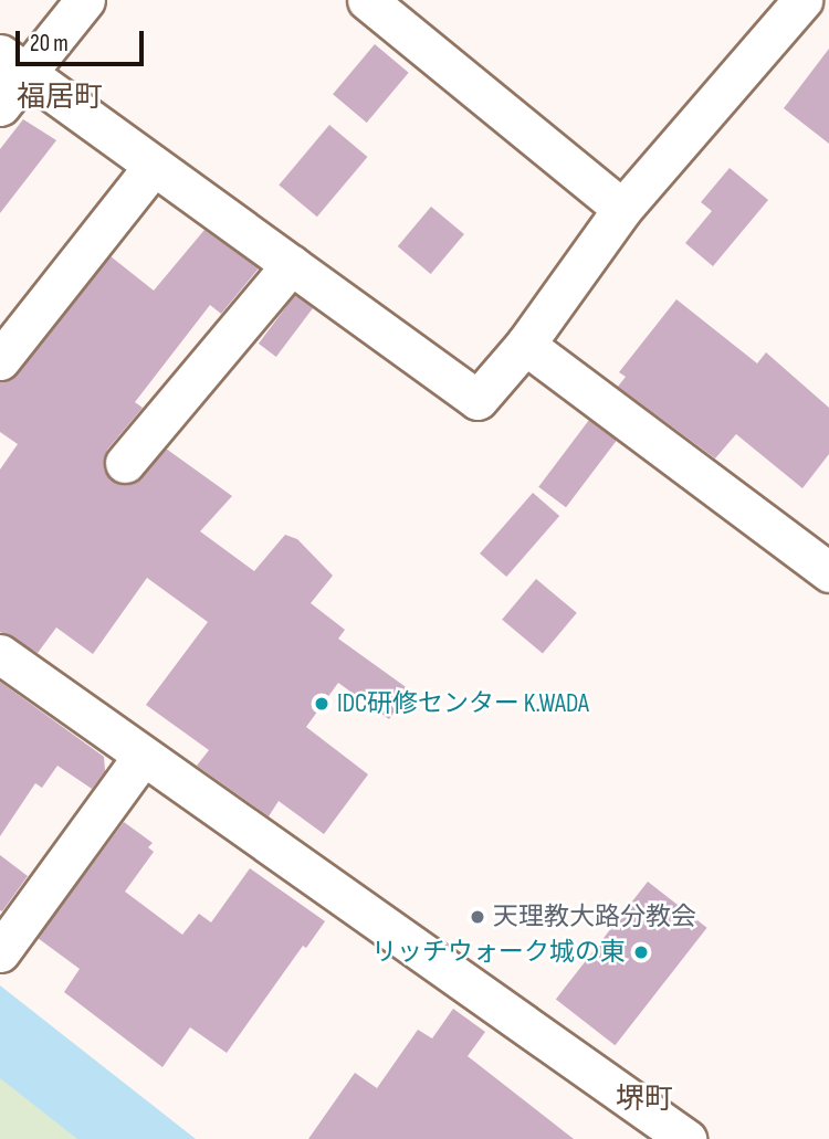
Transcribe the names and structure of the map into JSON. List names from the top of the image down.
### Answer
{
  "districts": ["福居町", "堺町"],
  "places": ["IDC研修センター K.WADA", "天理教大路分教会", "リッチウォーク城の東"],
  "scale_bar": "20 m"
}
